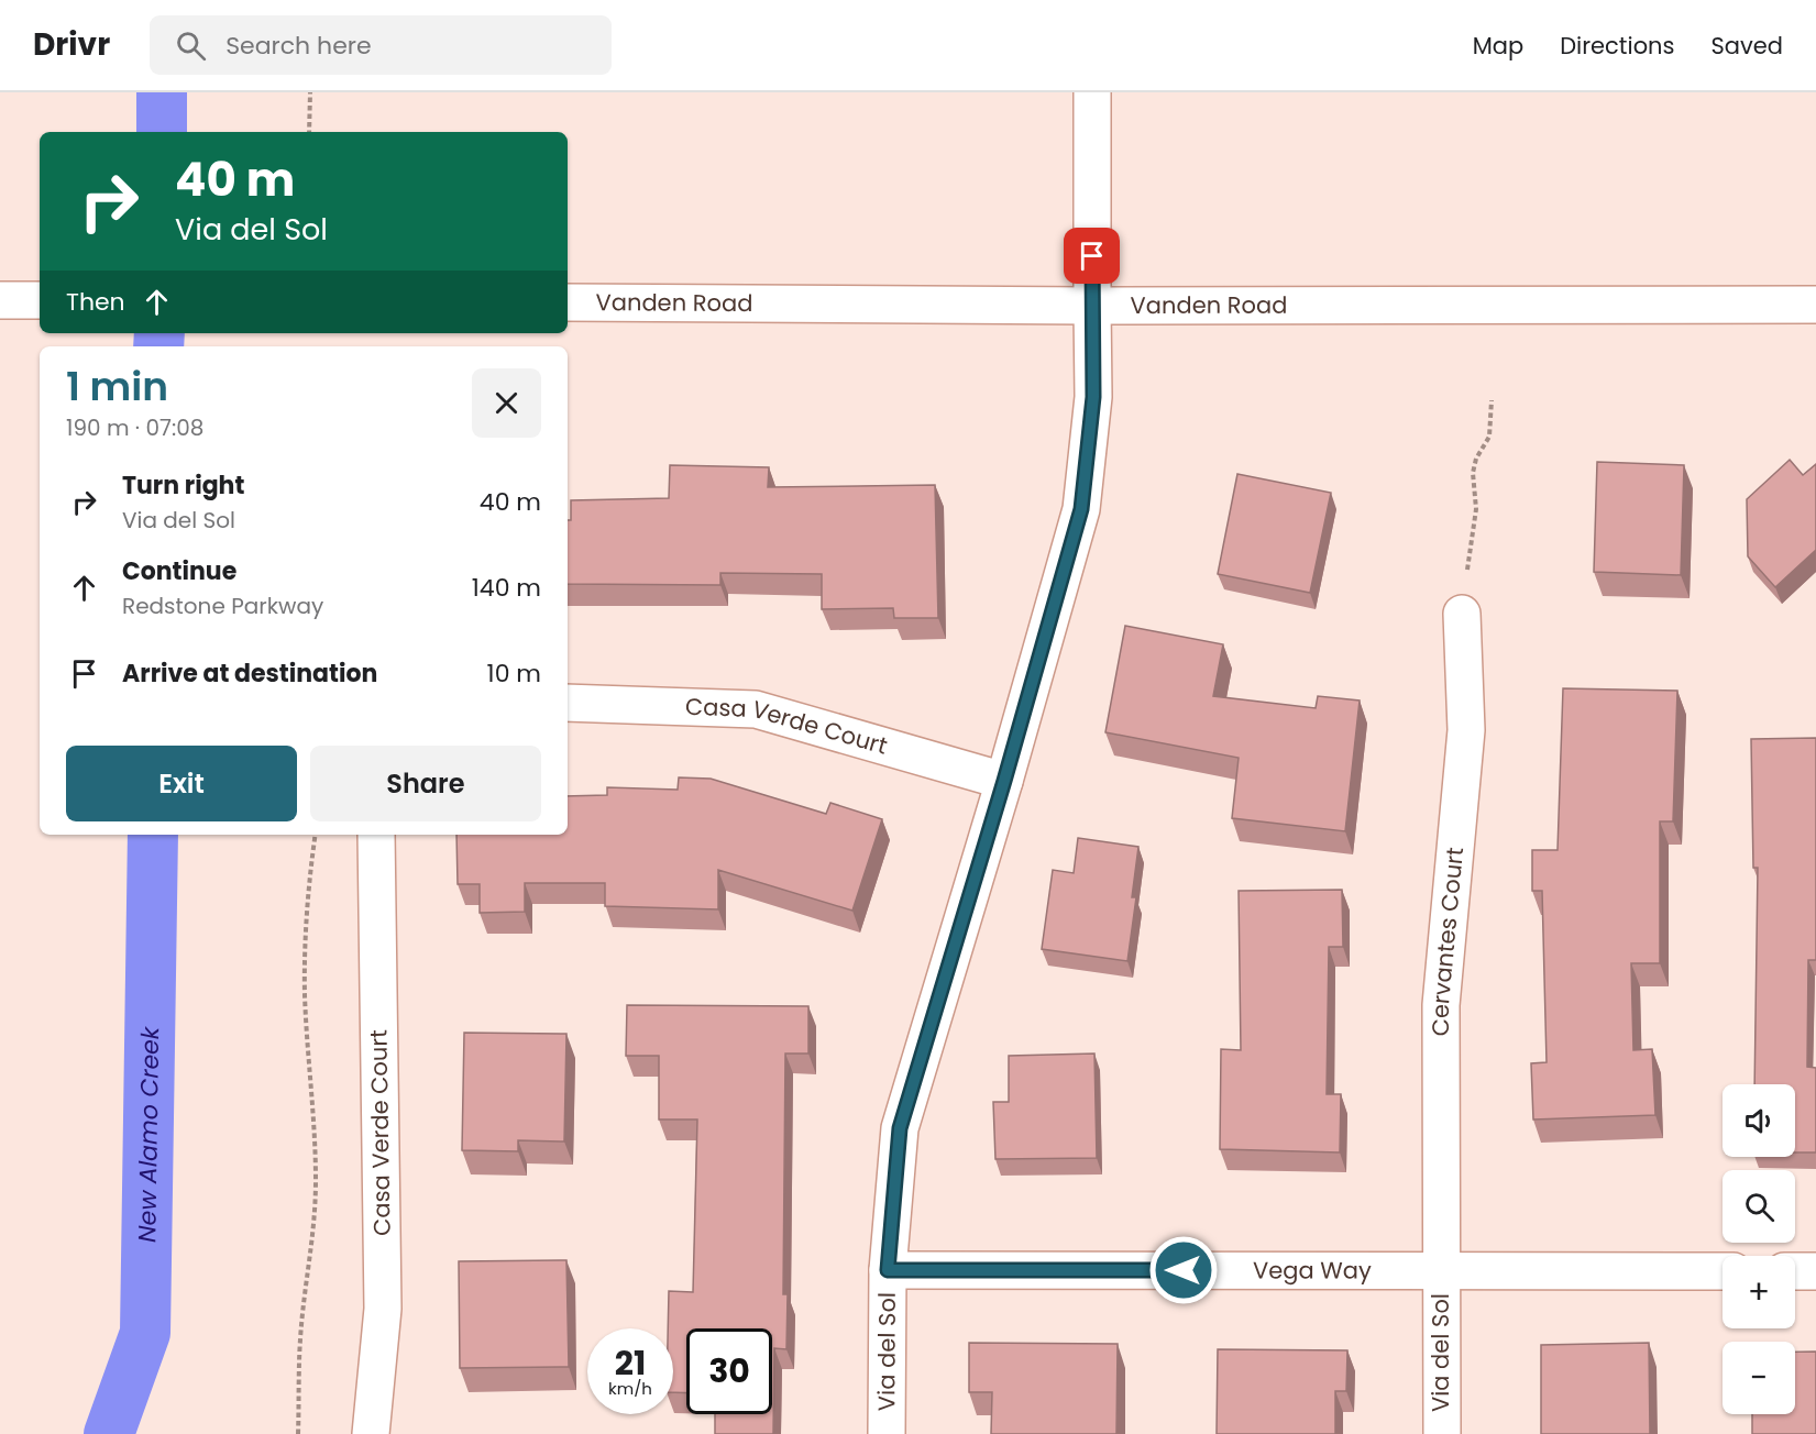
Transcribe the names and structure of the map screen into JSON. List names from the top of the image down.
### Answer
{
  "streets": {
    "street": [
      "Vanden Road",
      "Casa Verde Court",
      "Cervantes Court",
      "Vega Way",
      "Via del Sol"
    ]
  },
  "crossings": [
    ["Vanden Road", "Via del Sol"],
    ["Casa Verde Court", "Via del Sol"],
    ["Cervantes Court", "Vega Way"],
    ["Cervantes Court", "Via del Sol"],
    ["Vega Way", "Via del Sol"]
  ],
  "water": ["New Alamo Creek"],
  "page": {
    "header": "Drivr",
    "search": "Search here",
    "nav": ["Map", "Directions", "Saved"],
    "turn": ["40 m", "Via del Sol"],
    "then": "Then",
    "heading": ["1 min", "190 m · 07:08"],
    "list": [
      {
        "name": "Turn right",
        "note": "Via del Sol",
        "value": "40 m"
      },
      {
        "name": "Continue",
        "note": "Redstone Parkway",
        "value": "140 m"
      },
      {
        "name": "Arrive at destination",
        "value": "10 m"
      }
    ],
    "buttons": ["Exit", "Share"],
    "map_buttons": ["+", "−"],
    "speed": "21 km/h",
    "limit": "30"
  }
}
